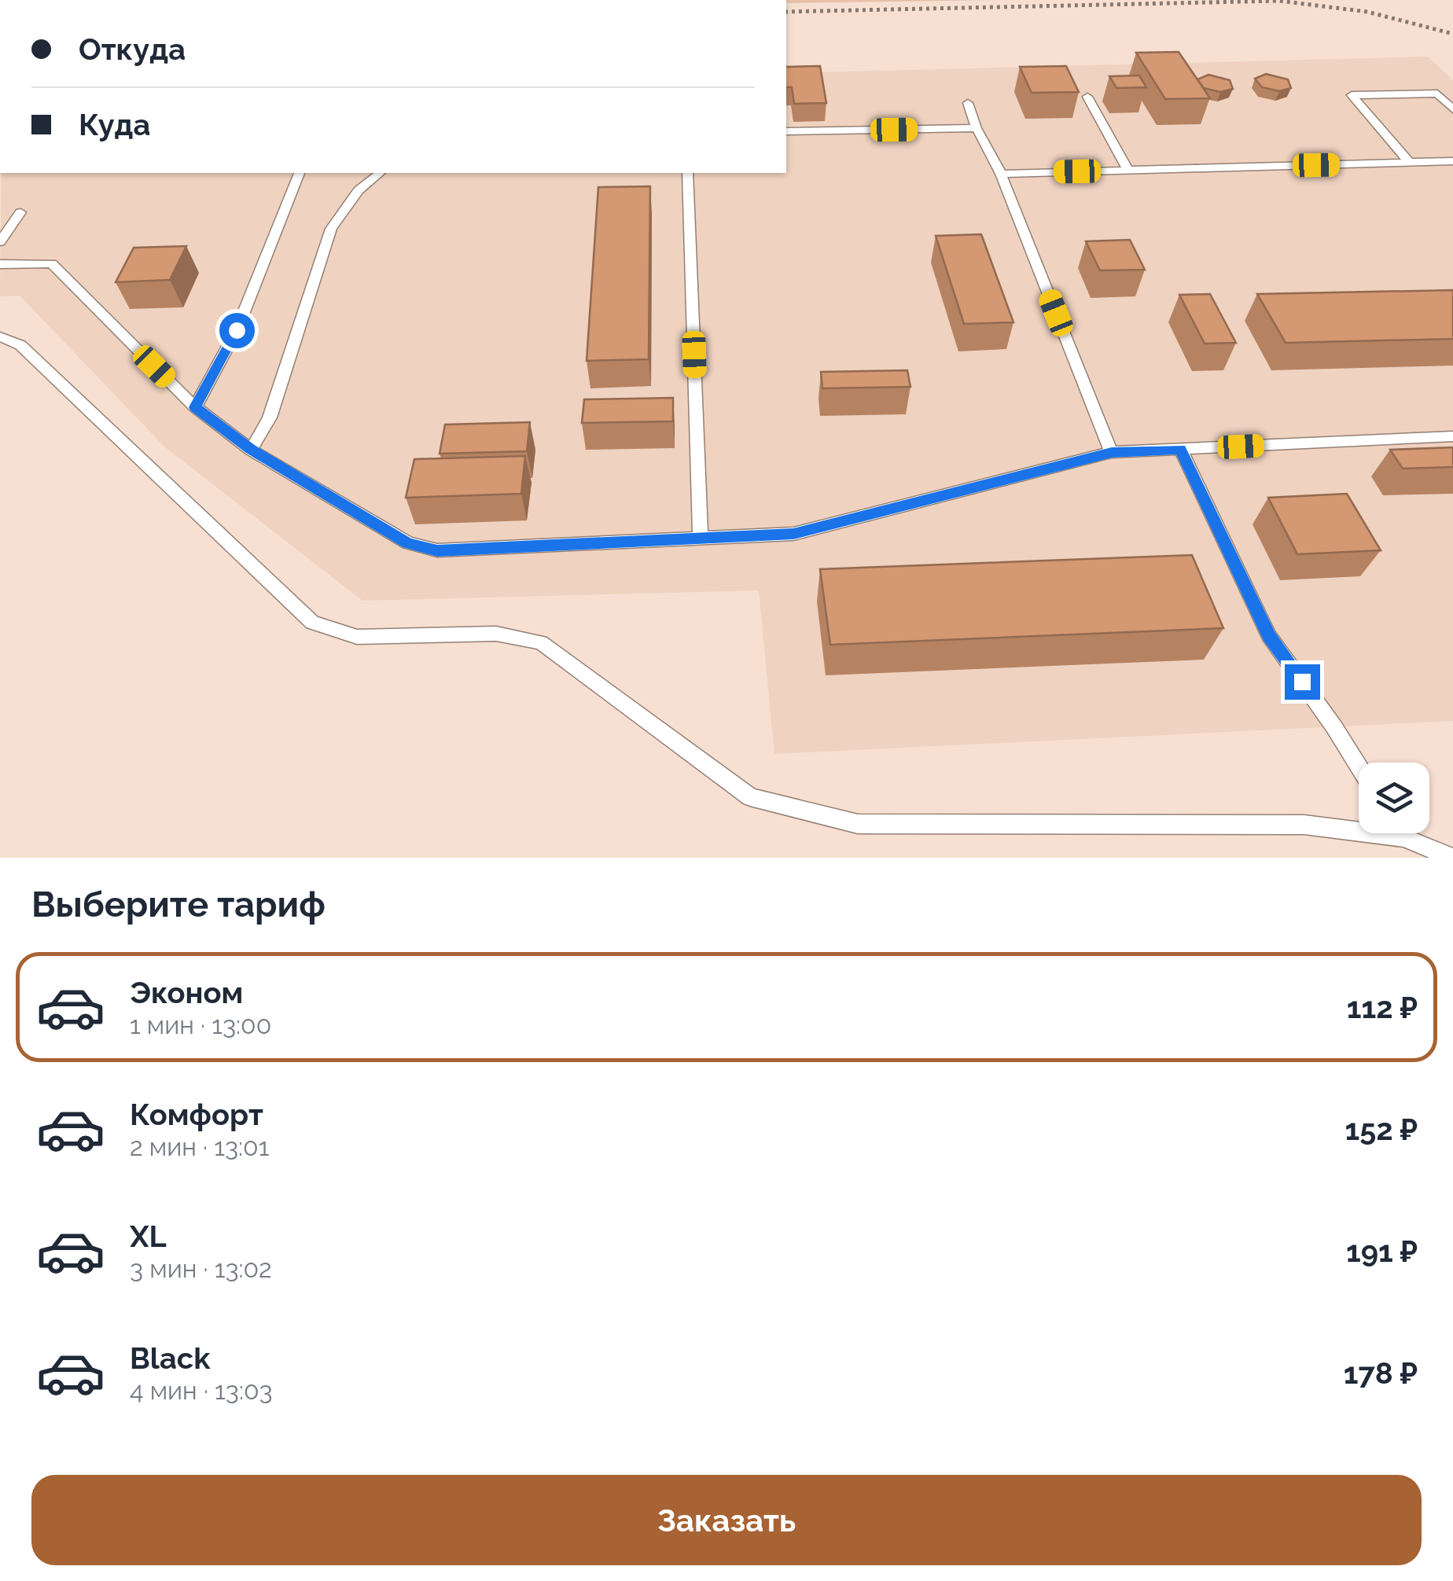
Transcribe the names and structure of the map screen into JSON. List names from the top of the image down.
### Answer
{
  "page": {
    "banner": ["Откуда", "Куда"],
    "heading": "Выберите тариф",
    "list": [
      {
        "name": "Эконом",
        "note": "1 мин · 13:00",
        "value": "112 ₽"
      },
      {
        "name": "Комфорт",
        "note": "2 мин · 13:01",
        "value": "152 ₽"
      },
      {
        "name": "XL",
        "note": "3 мин · 13:02",
        "value": "191 ₽"
      },
      {
        "name": "Black",
        "note": "4 мин · 13:03",
        "value": "178 ₽"
      }
    ],
    "buttons": "Заказать"
  }
}
